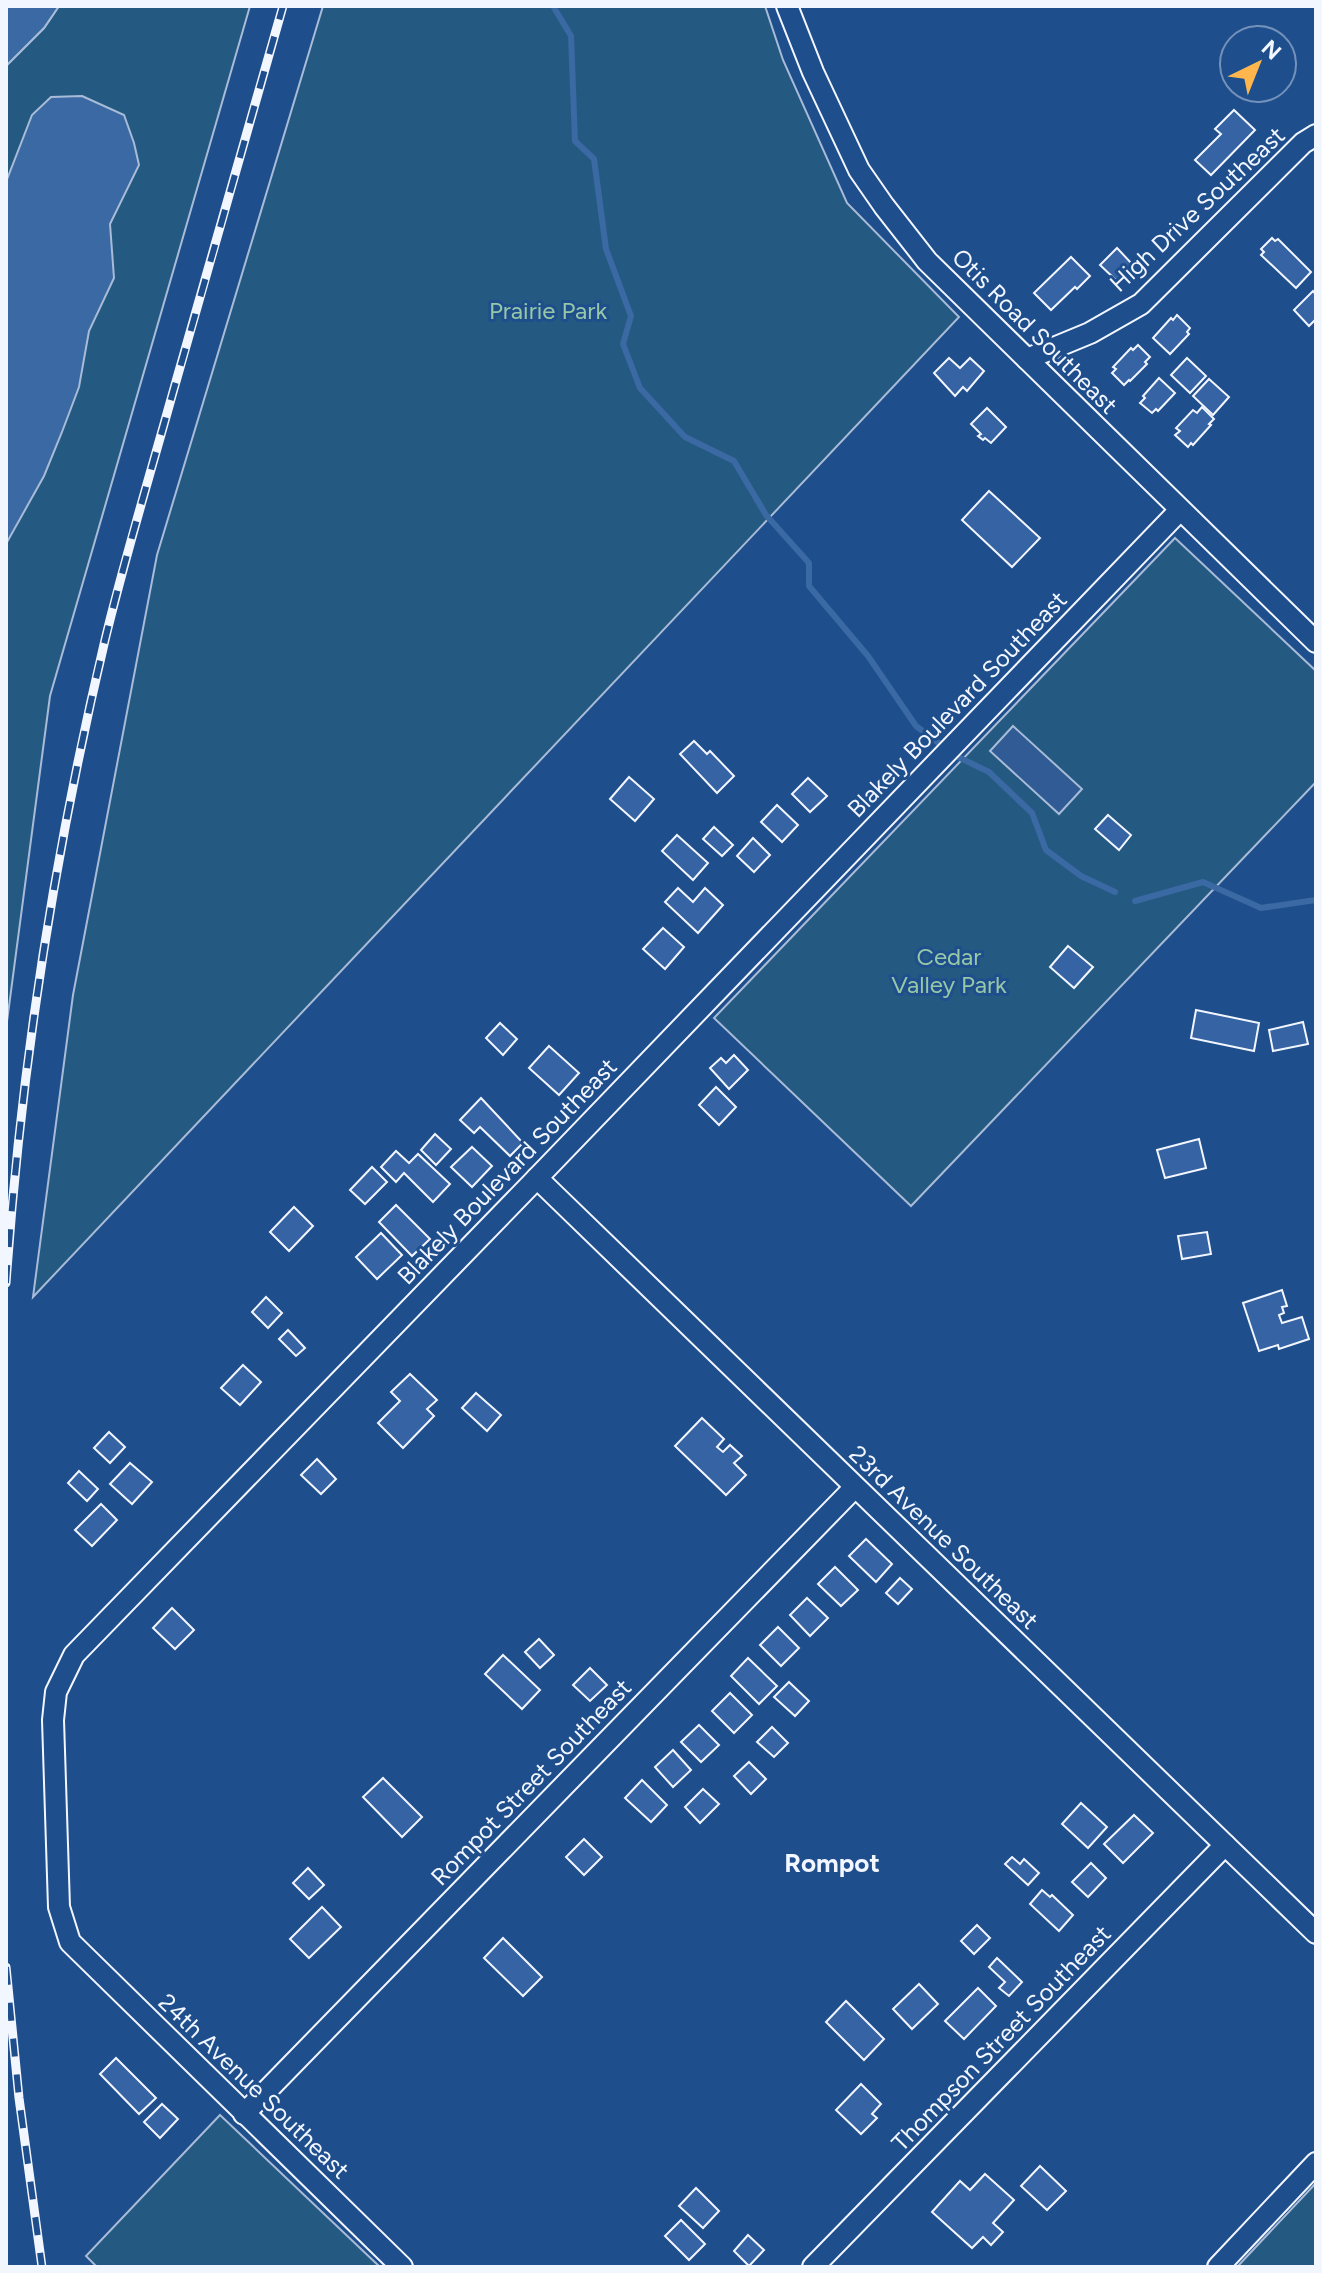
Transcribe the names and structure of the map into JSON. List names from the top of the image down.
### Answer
{
  "streets": {
    "street": [
      "High Drive Southeast",
      "Otis Road Southeast",
      "Blakely Boulevard Southeast",
      "23rd Avenue Southeast",
      "Rompot Street Southeast",
      "Thompson Street Southeast",
      "24th Avenue Southeast"
    ]
  },
  "crossings": [
    ["High Drive Southeast", "Otis Road Southeast"],
    ["Otis Road Southeast", "Blakely Boulevard Southeast"],
    ["Blakely Boulevard Southeast", "23rd Avenue Southeast"],
    ["Blakely Boulevard Southeast", "24th Avenue Southeast"],
    ["23rd Avenue Southeast", "Rompot Street Southeast"],
    ["23rd Avenue Southeast", "Thompson Street Southeast"],
    ["Rompot Street Southeast", "24th Avenue Southeast"]
  ],
  "districts": ["Rompot"],
  "parks": ["Prairie Park", "Cedar Valley Park"],
  "north": "top right"
}
